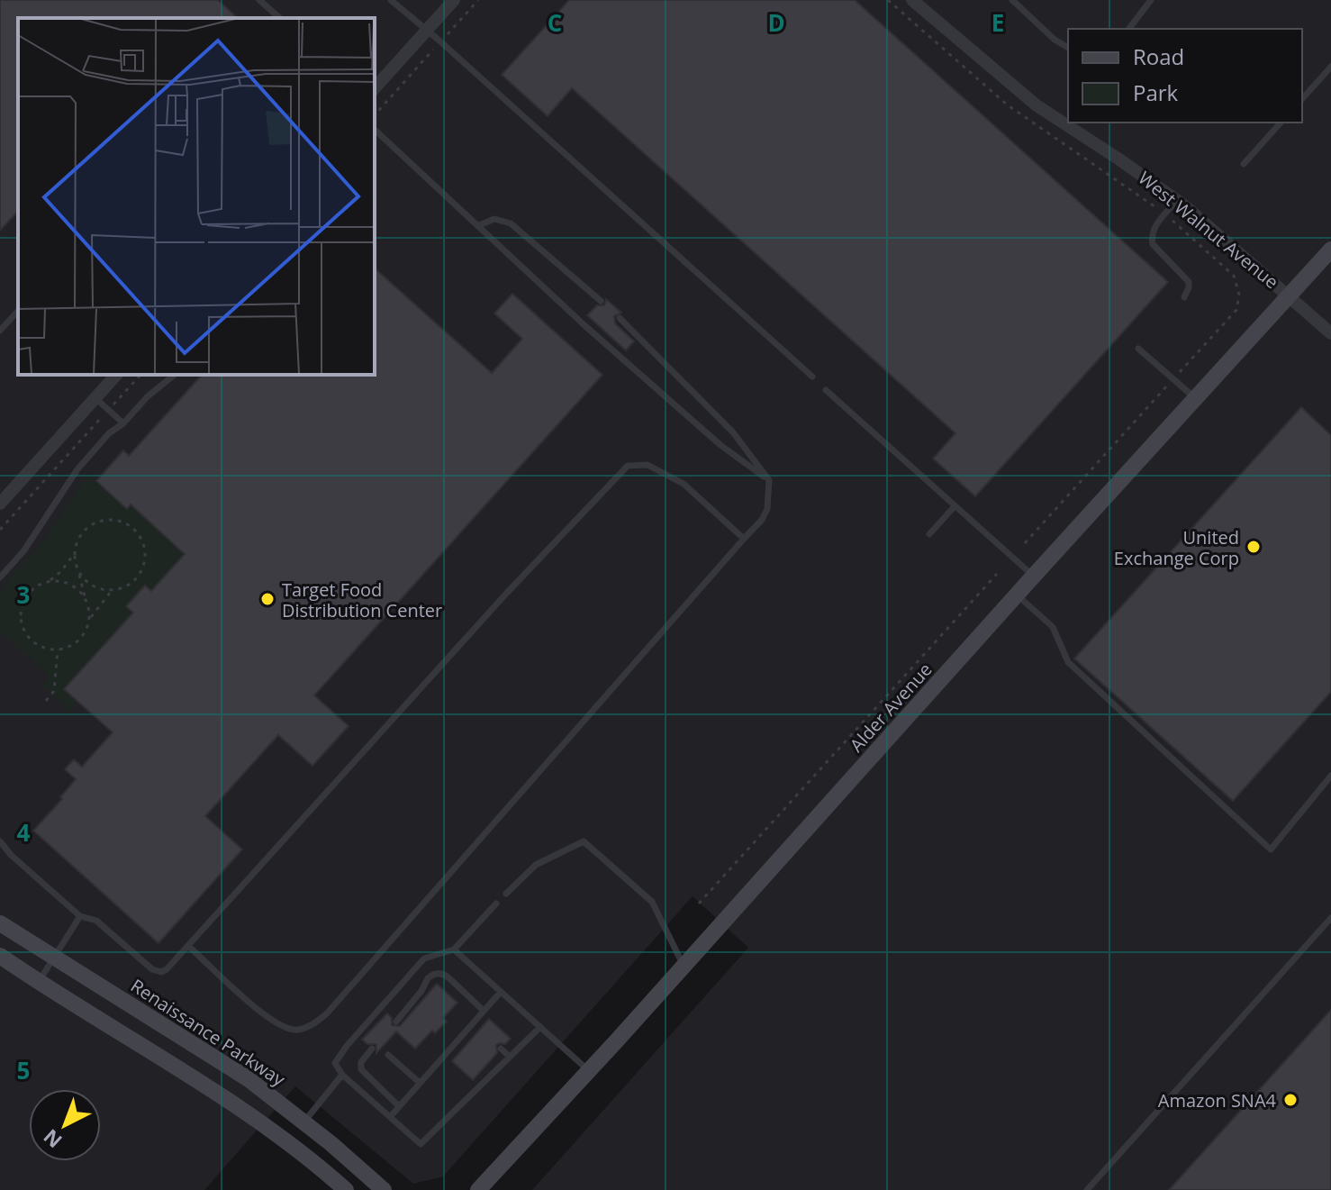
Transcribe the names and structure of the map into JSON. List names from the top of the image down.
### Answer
{
  "streets": {
    "main road": ["Alder Avenue", "Renaissance Parkway"],
    "street": ["West Walnut Avenue"]
  },
  "crossings": [
    ["West Walnut Avenue", "Alder Avenue"]
  ],
  "places": ["United Exchange Corp", "Target Food Distribution Center", "Amazon SNA4"],
  "legend": ["Road", "Park"],
  "north": "bottom left",
  "grid": {
    "columns": ["C", "D", "E"],
    "rows": ["3", "4", "5"]
  }
}
